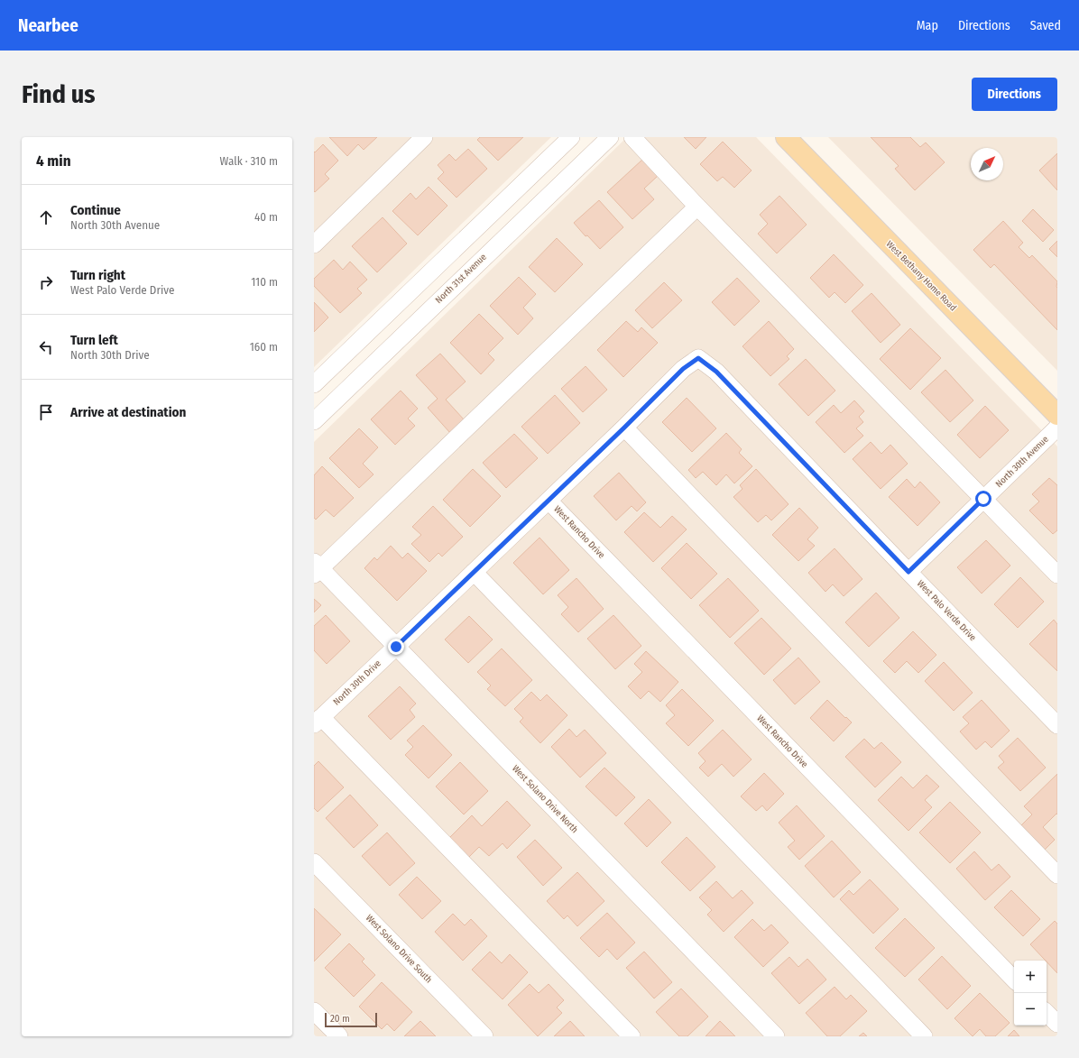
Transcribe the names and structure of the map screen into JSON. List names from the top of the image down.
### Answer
{
  "streets": {
    "main road": ["West Bethany Home Road"],
    "street": [
      "North 31st Avenue",
      "North 30th Avenue",
      "West Rancho Drive",
      "West Palo Verde Drive",
      "North 30th Drive",
      "West Solano Drive North",
      "West Solano Drive South"
    ]
  },
  "crossings": [
    ["North 30th Avenue", "West Palo Verde Drive"],
    ["West Rancho Drive", "North 30th Drive"],
    ["West Palo Verde Drive", "North 30th Drive"],
    ["North 30th Drive", "West Solano Drive North"]
  ],
  "scale_bar": "20 m",
  "north": "top right",
  "page": {
    "header": "Nearbee",
    "nav": ["Map", "Directions", "Saved"],
    "buttons": "Directions",
    "title": "Find us",
    "heading": ["4 min", "Walk · 310 m"],
    "list": [
      ["Continue", "North 30th Avenue", "40 m"],
      ["Turn right", "West Palo Verde Drive", "110 m"],
      ["Turn left", "North 30th Drive", "160 m"],
      "Arrive at destination"
    ],
    "map_buttons": ["+", "−"],
    "scale": "20 m"
  }
}
